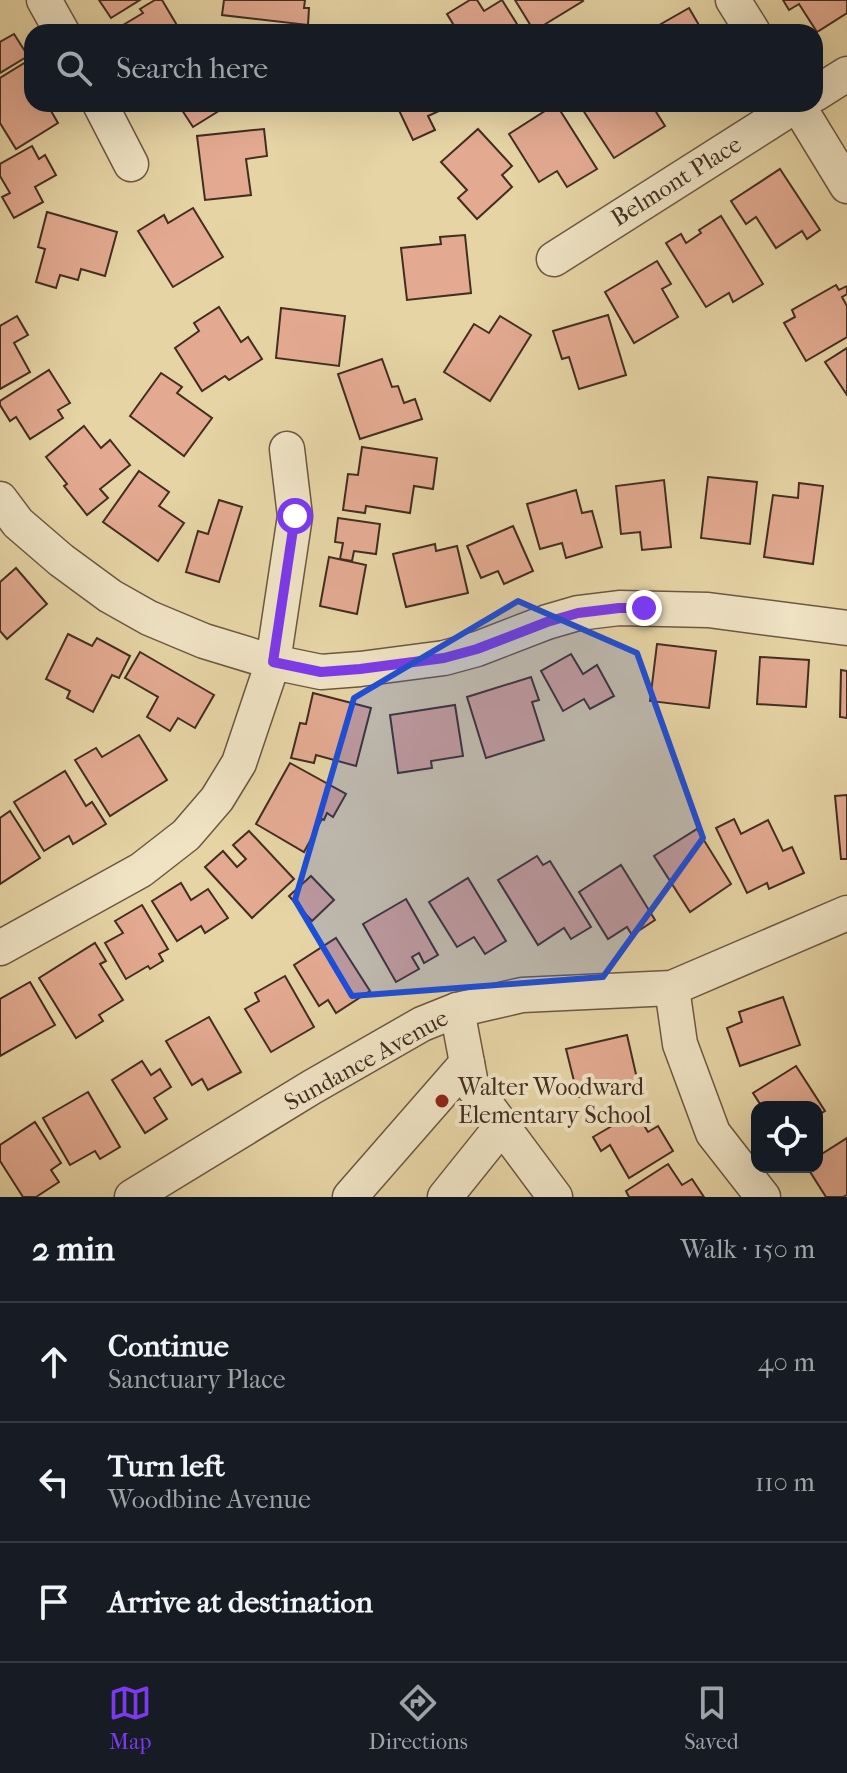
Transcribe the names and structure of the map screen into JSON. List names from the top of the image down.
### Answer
{
  "streets": {
    "street": ["Belmont Place", "Sundance Avenue"]
  },
  "places": ["Walter Woodward Elementary School"],
  "page": {
    "search": "Search here",
    "heading": ["2 min", "Walk · 150 m"],
    "list": [
      ["Continue", "Sanctuary Place", "40 m"],
      ["Turn left", "Woodbine Avenue", "110 m"],
      "Arrive at destination"
    ],
    "nav": ["Map", "Directions", "Saved"]
  }
}
